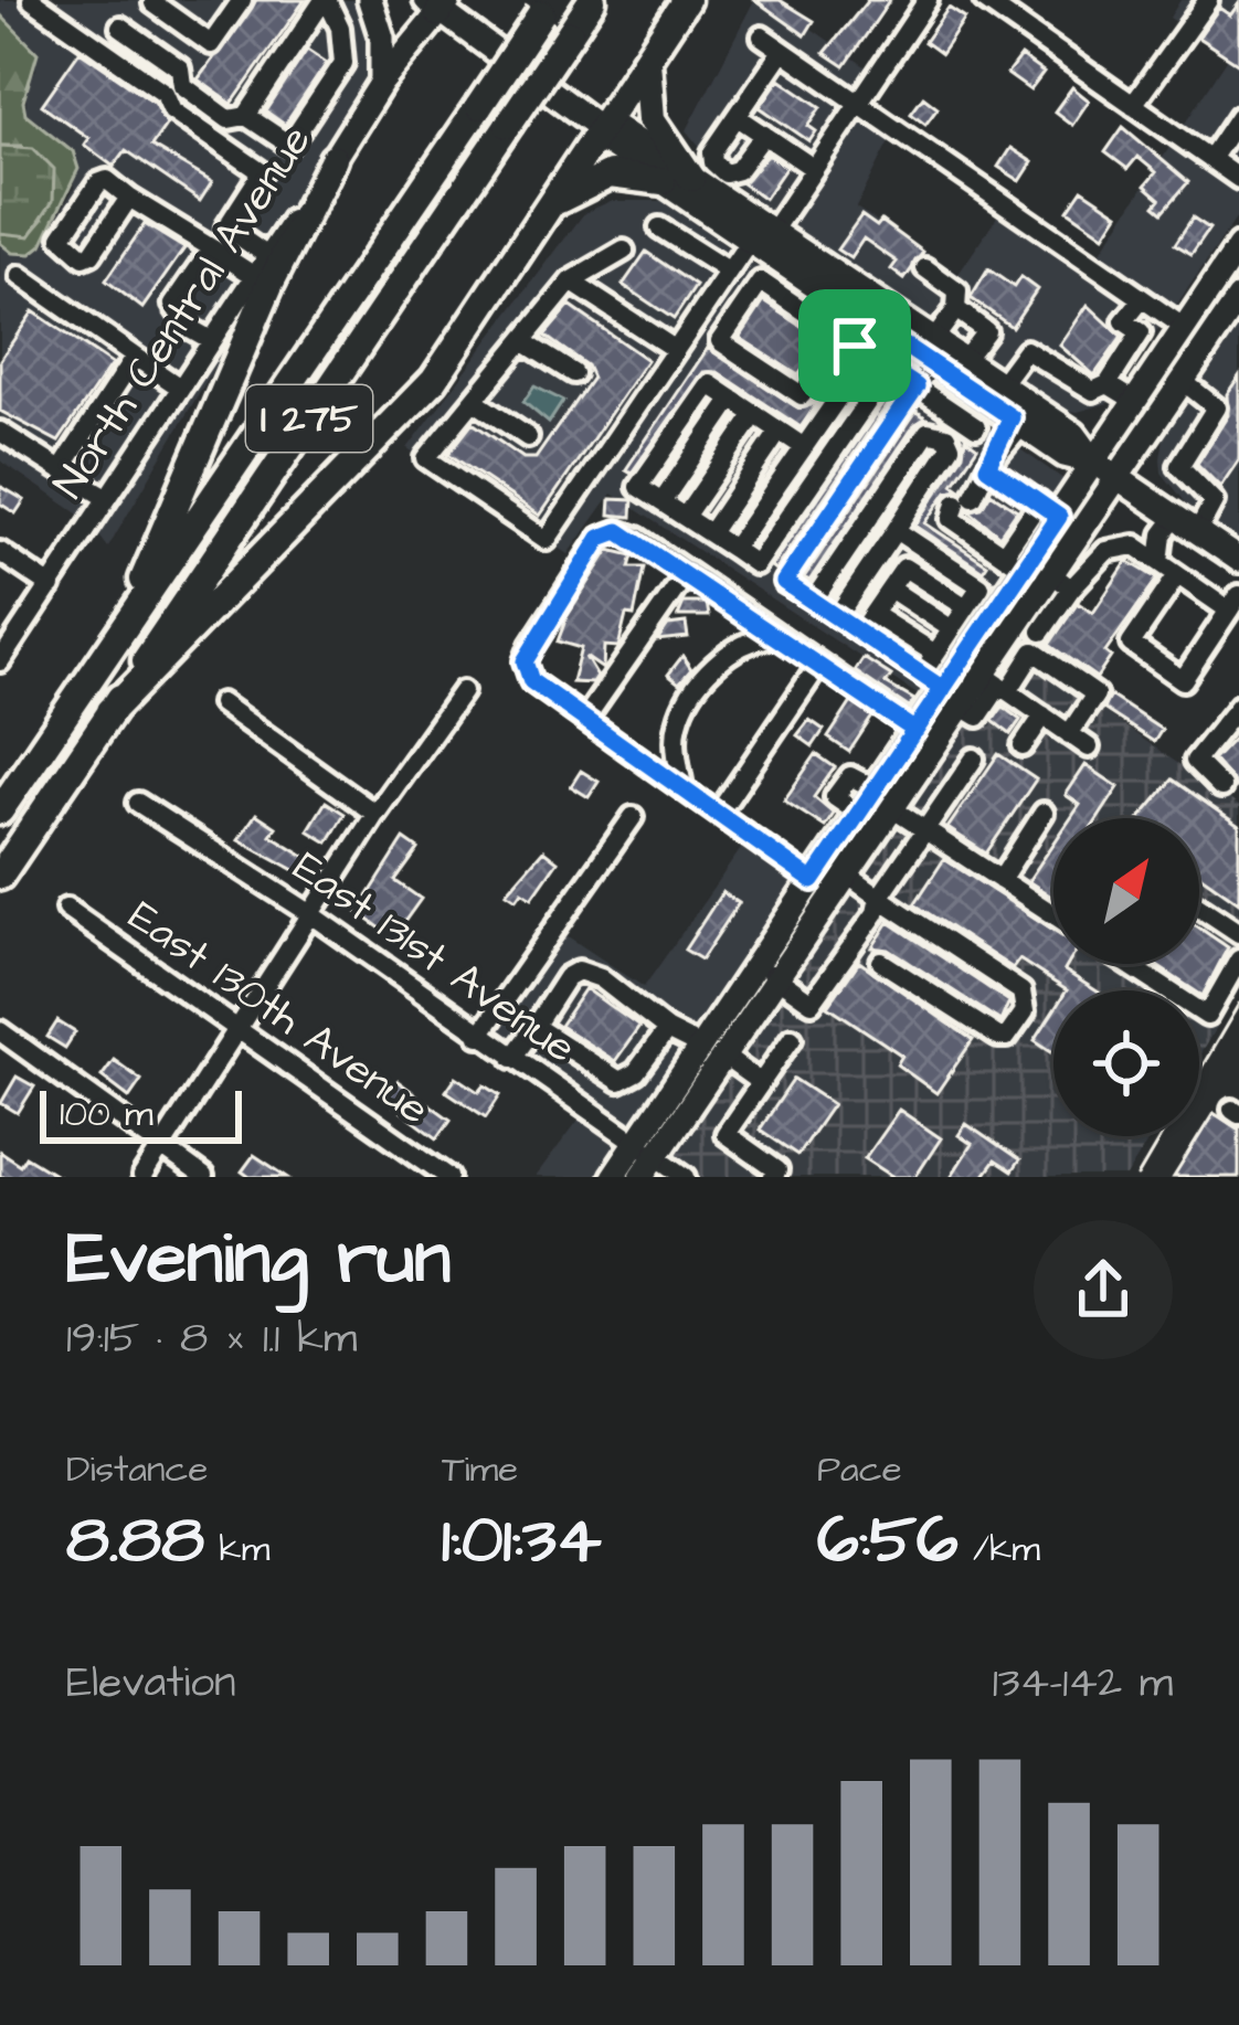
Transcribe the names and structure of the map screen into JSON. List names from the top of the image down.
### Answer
{
  "streets": {
    "highway": ["I 275"],
    "main road": ["North Central Avenue"],
    "street": ["East 131st Avenue", "East 130th Avenue"]
  },
  "scale_bar": "100 m",
  "north": "top right",
  "page": {
    "scale": "100 m",
    "heading": ["Evening run", "19:15 · 8 × 1.1 km"],
    "stats": [
      ["Distance", "8.88 km"],
      ["Time", "1:01:34"],
      ["Pace", "6:56 /km"]
    ],
    "chart": ["Elevation", "134–142 m"]
  }
}
